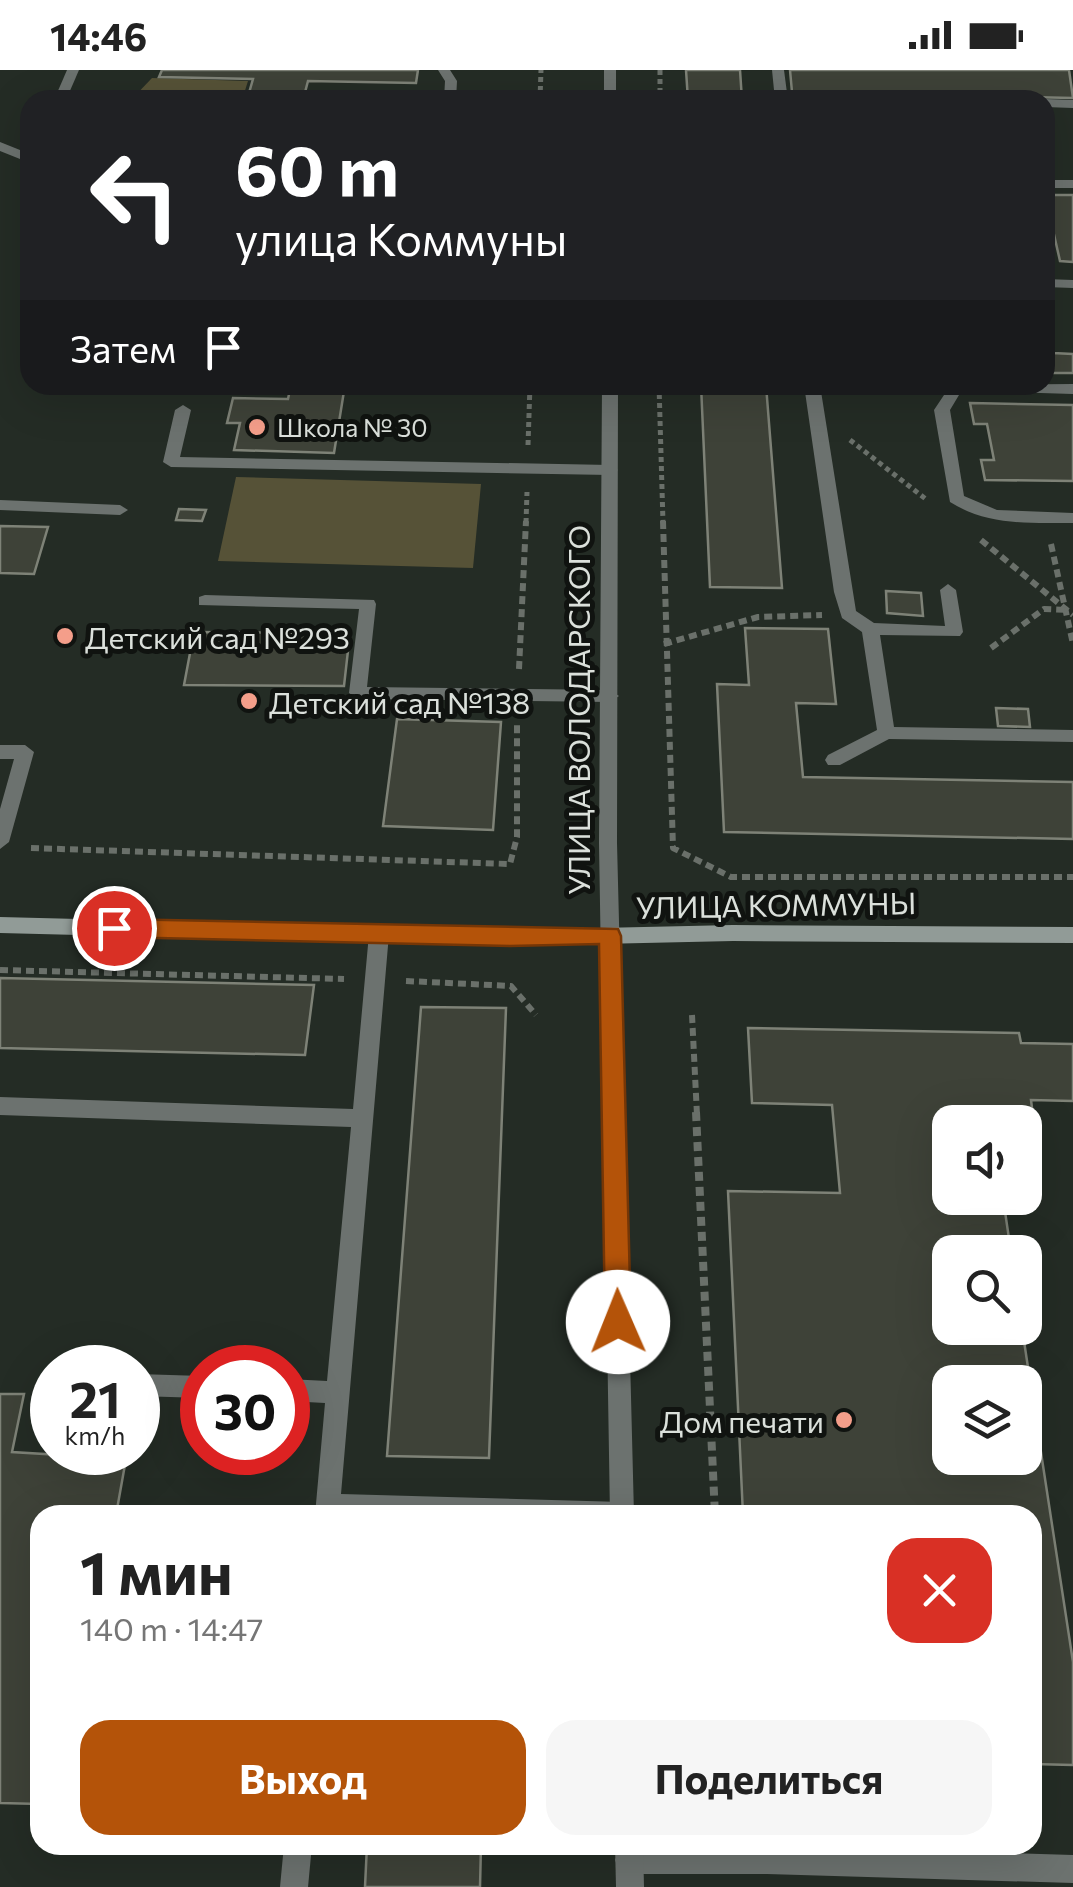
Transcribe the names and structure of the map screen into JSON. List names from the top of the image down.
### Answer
{
  "streets": {
    "street": ["УЛИЦА ВОЛОДАРСКОГО", "УЛИЦА КОММУНЫ"]
  },
  "crossings": [
    ["УЛИЦА ВОЛОДАРСКОГО", "УЛИЦА КОММУНЫ"]
  ],
  "places": [
    "Школа № 30",
    "Детский сад №293",
    "Детский сад №138",
    "Дом печати"
  ],
  "page": {
    "status": "14:46",
    "turn": ["60 m", "улица Коммуны"],
    "then": "Затем",
    "speed": "21 km/h",
    "limit": "30",
    "heading": ["1 мин", "140 m · 14:47"],
    "buttons": ["Выход", "Поделиться"]
  }
}
